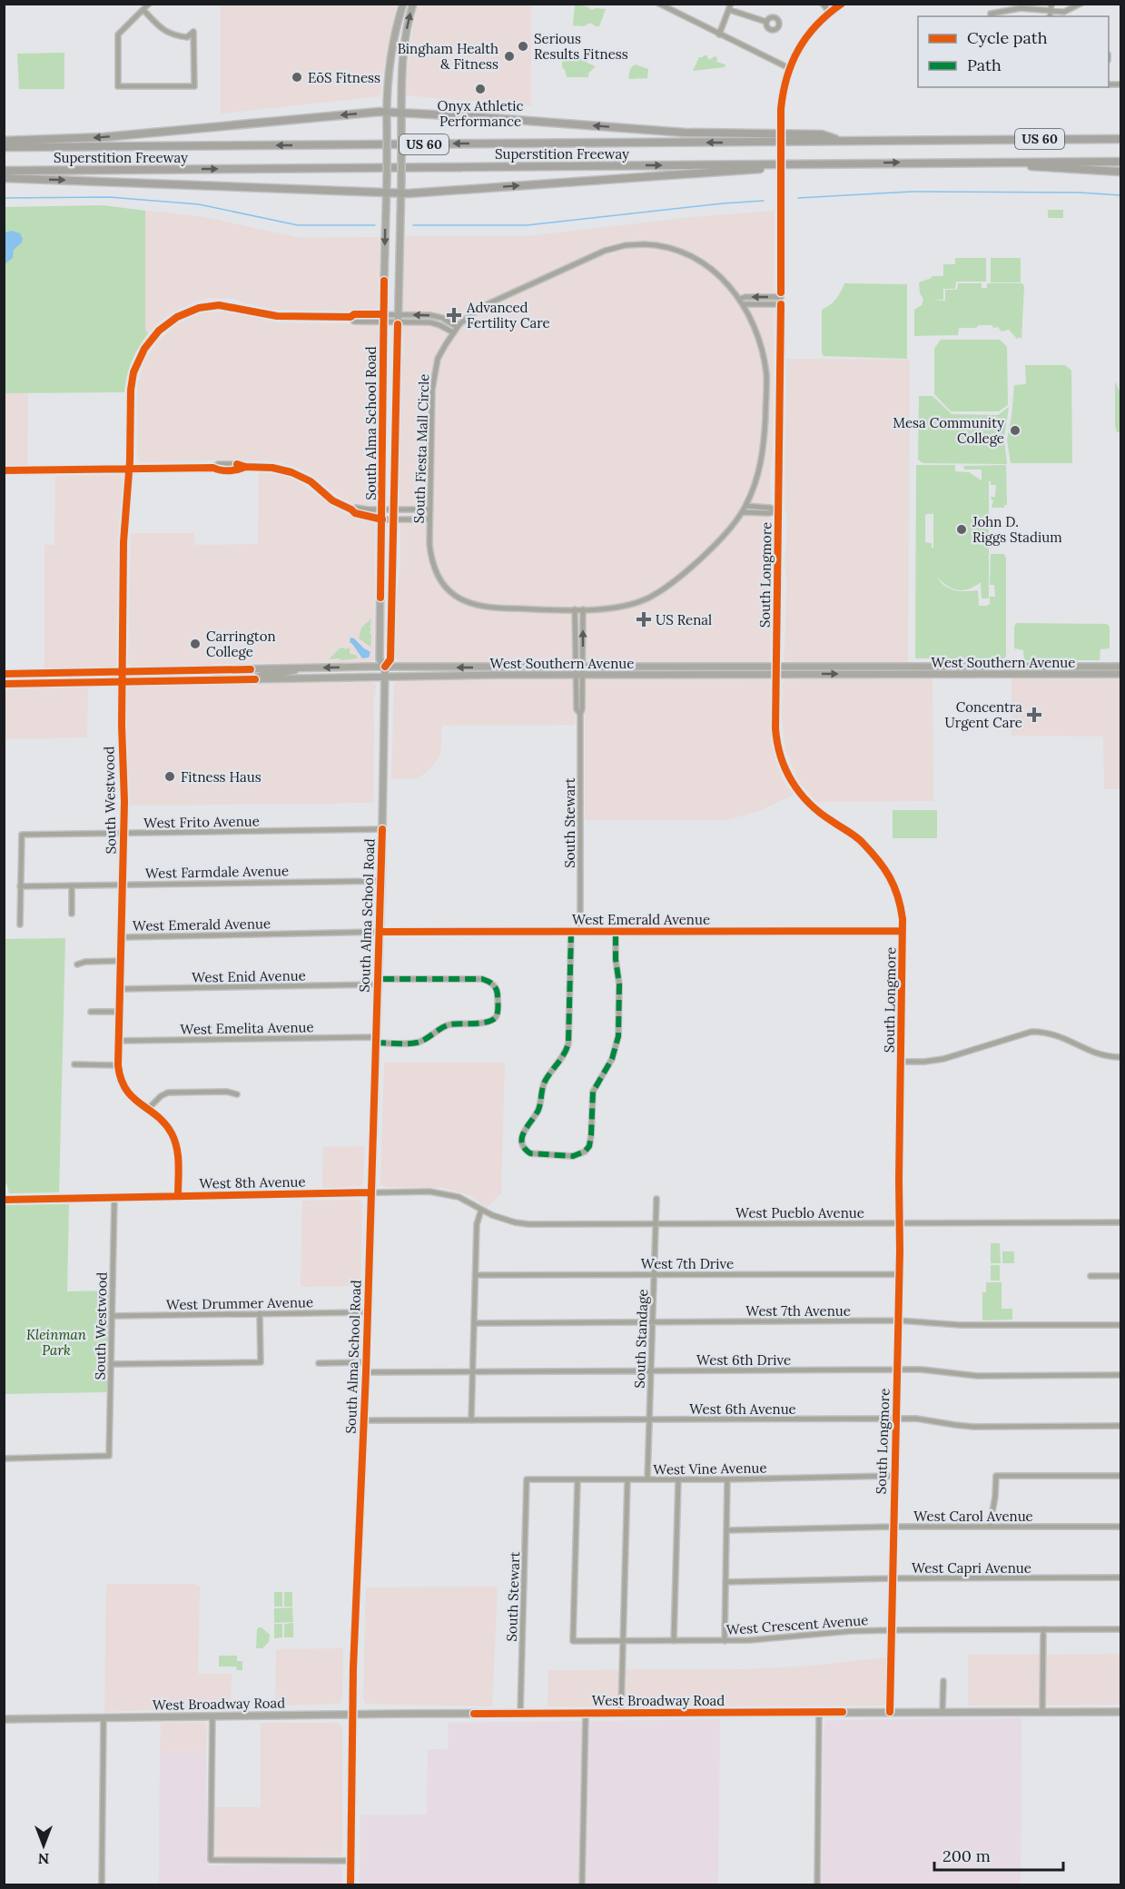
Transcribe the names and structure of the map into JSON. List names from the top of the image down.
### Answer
{
  "streets": {
    "highway": ["US 60", "Superstition Freeway"],
    "main road": ["South Alma School Road", "West Southern Avenue", "West Broadway Road"],
    "street": [
      "South Fiesta Mall Circle",
      "South Longmore",
      "South Westwood",
      "West Frito Avenue",
      "South Stewart",
      "West Farmdale Avenue",
      "West Emerald Avenue",
      "West Enid Avenue",
      "West Emelita Avenue",
      "West 8th Avenue",
      "West Pueblo Avenue",
      "West 7th Drive",
      "West Drummer Avenue",
      "West 7th Avenue",
      "South Standage",
      "West 6th Drive",
      "West 6th Avenue",
      "West Vine Avenue",
      "West Carol Avenue",
      "West Capri Avenue",
      "West Crescent Avenue"
    ]
  },
  "crossings": [
    ["South Alma School Road", "West Southern Avenue"],
    ["South Alma School Road", "South Westwood"],
    ["South Alma School Road", "West Frito Avenue"],
    ["South Alma School Road", "West Farmdale Avenue"],
    ["South Alma School Road", "West Emerald Avenue"],
    ["South Alma School Road", "West Enid Avenue"],
    ["South Alma School Road", "West Emelita Avenue"],
    ["South Alma School Road", "West 8th Avenue"],
    ["South Alma School Road", "West Drummer Avenue"],
    ["South Alma School Road", "West 6th Drive"],
    ["South Alma School Road", "West 6th Avenue"],
    ["South Alma School Road", "West Broadway Road"],
    ["South Fiesta Mall Circle", "South Stewart"],
    ["South Longmore", "West Southern Avenue"],
    ["South Longmore", "West Emerald Avenue"],
    ["South Longmore", "West Pueblo Avenue"],
    ["South Longmore", "West 7th Drive"],
    ["South Longmore", "West 7th Avenue"],
    ["South Longmore", "West 6th Drive"],
    ["South Longmore", "West 6th Avenue"],
    ["South Longmore", "West Vine Avenue"],
    ["South Longmore", "West Carol Avenue"],
    ["South Longmore", "West Capri Avenue"],
    ["South Longmore", "West Crescent Avenue"],
    ["South Longmore", "West Broadway Road"],
    ["West Southern Avenue", "South Westwood"],
    ["West Southern Avenue", "South Stewart"],
    ["South Westwood", "West Frito Avenue"],
    ["South Westwood", "West Farmdale Avenue"],
    ["South Westwood", "West Emerald Avenue"],
    ["South Westwood", "West Enid Avenue"],
    ["South Westwood", "West Emelita Avenue"],
    ["South Westwood", "West 8th Avenue"],
    ["South Westwood", "West Drummer Avenue"],
    ["West Frito Avenue", "West Farmdale Avenue"],
    ["South Stewart", "West Emerald Avenue"],
    ["South Stewart", "West Vine Avenue"],
    ["South Stewart", "West Broadway Road"],
    ["West Enid Avenue", "West Emelita Avenue"],
    ["West 8th Avenue", "West Pueblo Avenue"],
    ["West Pueblo Avenue", "South Standage"],
    ["West 7th Drive", "South Standage"],
    ["West 7th Avenue", "South Standage"],
    ["South Standage", "West 6th Drive"],
    ["South Standage", "West 6th Avenue"],
    ["South Standage", "West Vine Avenue"],
    ["West Vine Avenue", "West Crescent Avenue"]
  ],
  "parks": ["Kleinman Park"],
  "places": {
    "other": [
      "Serious Results Fitness",
      "Bingham Health & Fitness",
      "EōS Fitness",
      "Onyx Athletic Performance",
      "Mesa Community College",
      "John D. Riggs Stadium",
      "Carrington College",
      "Fitness Haus"
    ],
    "health": ["Advanced Fertility Care", "US Renal", "Concentra Urgent Care"]
  },
  "legend": ["Cycle path", "Path"],
  "scale_bar": "200 m",
  "north": "bottom"
}
